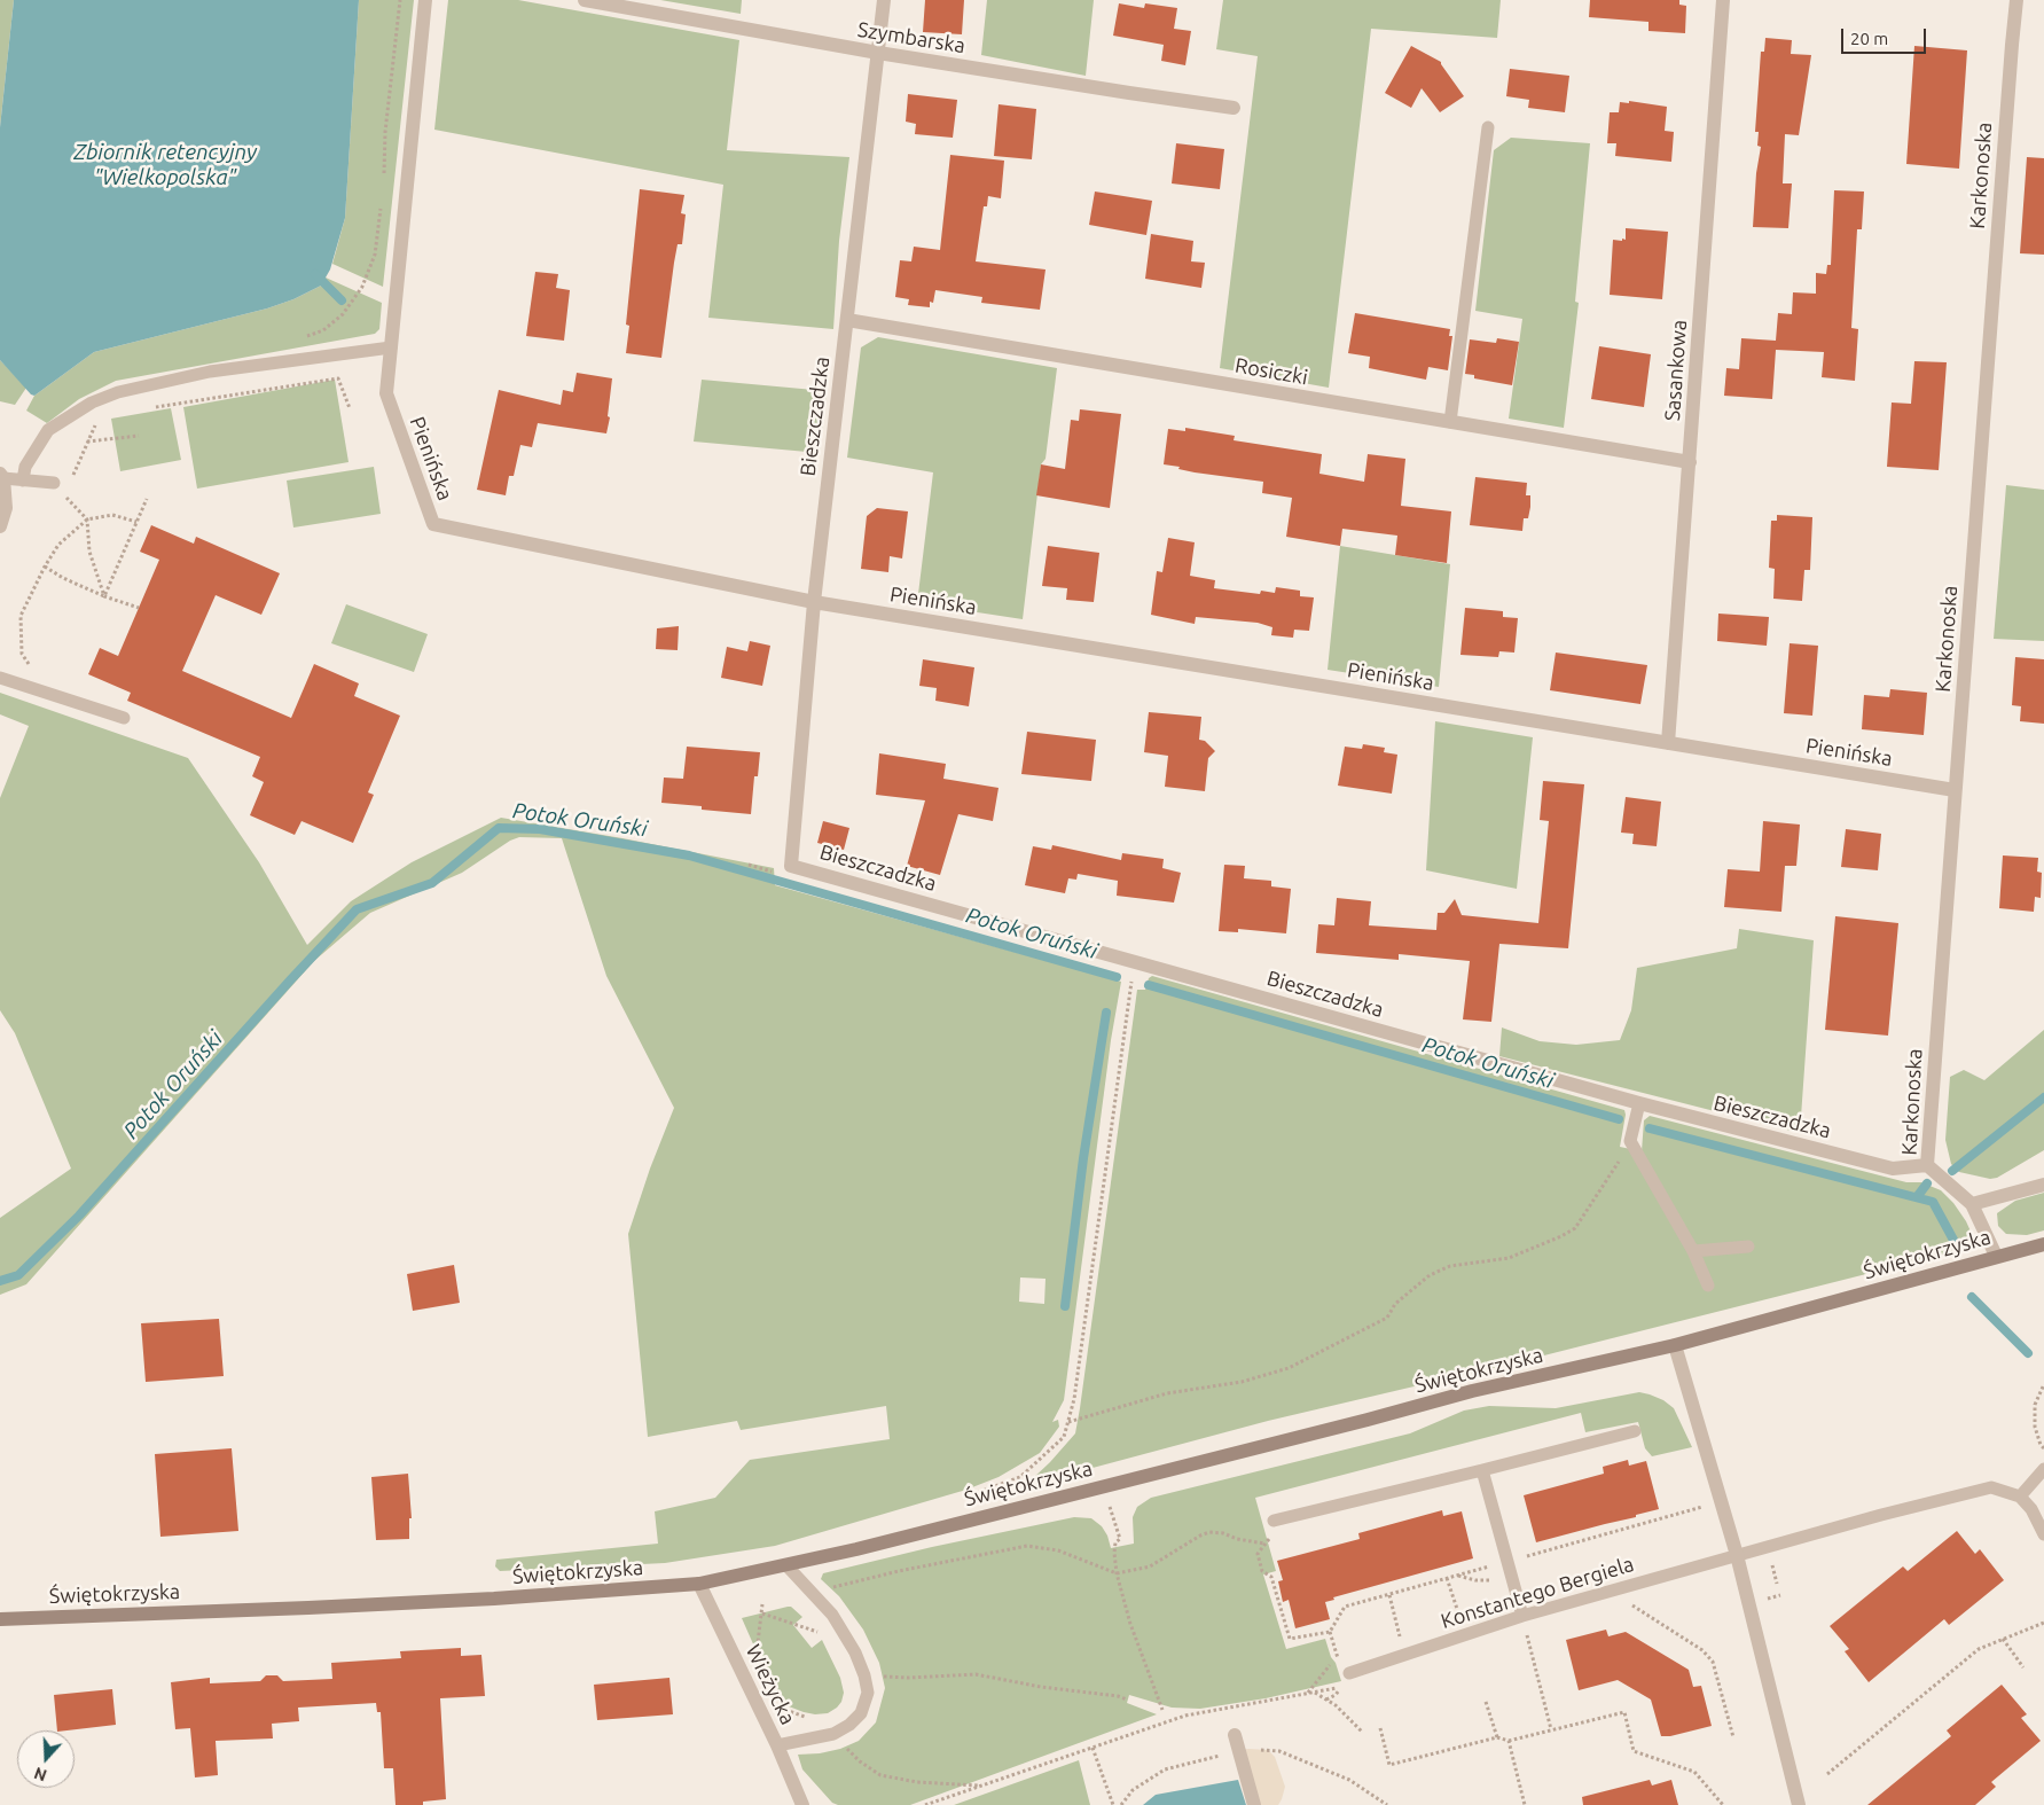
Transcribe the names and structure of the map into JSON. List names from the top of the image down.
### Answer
{
  "streets": {
    "main road": ["Świętokrzyska"],
    "street": [
      "Szymbarska",
      "Karkonoska",
      "Sasankowa",
      "Rosiczki",
      "Bieszczadzka",
      "Pienińska",
      "Wieżycka"
    ],
    "lane": ["Konstantego Bergiela"]
  },
  "crossings": [
    ["Szymbarska", "Bieszczadzka"],
    ["Karkonoska", "Bieszczadzka"],
    ["Karkonoska", "Pienińska"],
    ["Karkonoska", "Świętokrzyska"],
    ["Sasankowa", "Rosiczki"],
    ["Sasankowa", "Pienińska"],
    ["Rosiczki", "Bieszczadzka"],
    ["Bieszczadzka", "Pienińska"],
    ["Świętokrzyska", "Wieżycka"]
  ],
  "water": ["Zbiornik retencyjny \"Wielkopolska\"", "Potok Oruński"],
  "scale_bar": "20 m",
  "north": "bottom"
}
